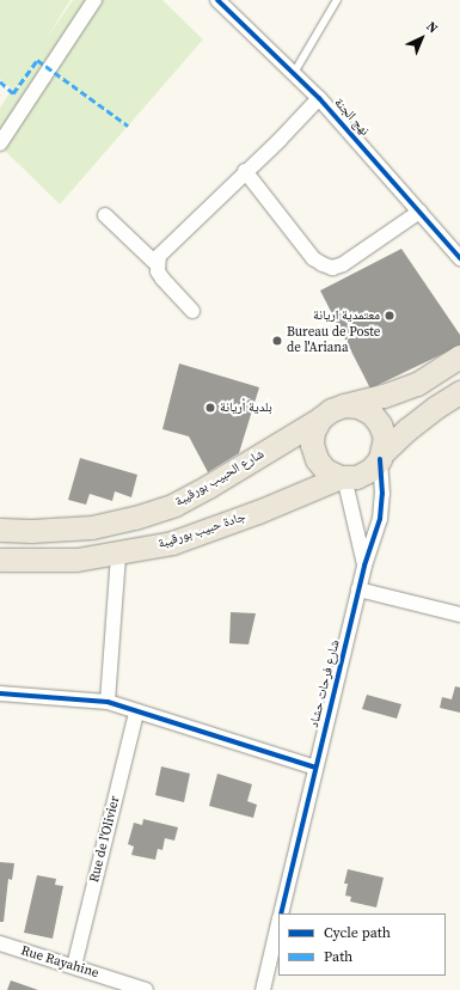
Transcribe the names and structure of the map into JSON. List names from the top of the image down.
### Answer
{
  "streets": {
    "main road": ["شارع الحبيب بورقيبة", "جادة حبيب بورقيبة"],
    "street": [
      "نهج الجنة",
      "شارع فرحات حشاد",
      "Rue de l'Olivier",
      "Rue Rayahine"
    ]
  },
  "crossings": [
    ["شارع الحبيب بورقيبة", "جادة حبيب بورقيبة"],
    ["شارع الحبيب بورقيبة", "شارع فرحات حشاد"],
    ["جادة حبيب بورقيبة", "شارع فرحات حشاد"],
    ["Rue de l'Olivier", "Rue Rayahine"]
  ],
  "places": ["معتمدية اريانة", "Bureau de Poste de l'Ariana", "بلدية أريانة"],
  "legend": ["Cycle path", "Path"],
  "north": "top right"
}
